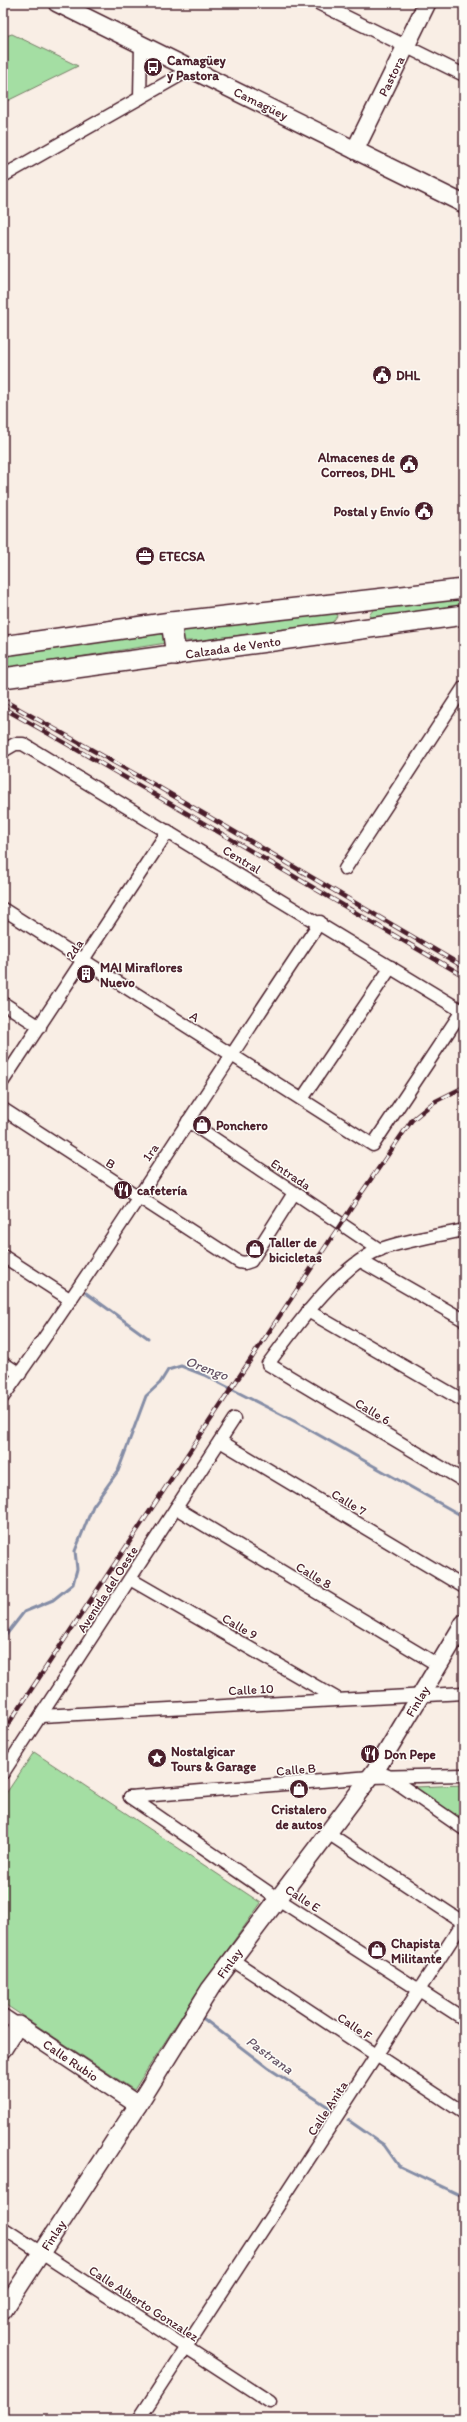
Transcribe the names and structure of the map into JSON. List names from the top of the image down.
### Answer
{
  "streets": {
    "main road": ["Calzada de Vento"],
    "street": [
      "Pastora",
      "Camagüey",
      "Central",
      "2da",
      "A",
      "1ra",
      "B",
      "Entrada",
      "Calle 6",
      "Calle 7",
      "Calle 8",
      "Avenida del Oeste",
      "Calle 9",
      "Calle 10",
      "Finlay",
      "Calle B",
      "Calle E",
      "Calle F",
      "Calle Rubio",
      "Calle Anita",
      "Calle Alberto Gonzalez"
    ]
  },
  "crossings": [
    ["Pastora", "Camagüey"],
    ["Central", "2da"],
    ["Central", "A"],
    ["Central", "1ra"],
    ["2da", "A"],
    ["A", "1ra"],
    ["1ra", "B"],
    ["1ra", "Entrada"],
    ["B", "Entrada"],
    ["Calle 7", "Avenida del Oeste"],
    ["Calle 8", "Avenida del Oeste"],
    ["Calle 8", "Finlay"],
    ["Avenida del Oeste", "Calle 9"],
    ["Avenida del Oeste", "Calle 10"],
    ["Calle 9", "Calle 10"],
    ["Calle 10", "Finlay"],
    ["Finlay", "Calle B"],
    ["Finlay", "Calle E"],
    ["Finlay", "Calle F"],
    ["Finlay", "Calle Rubio"],
    ["Finlay", "Calle Alberto Gonzalez"],
    ["Calle B", "Calle E"],
    ["Calle E", "Calle Anita"],
    ["Calle F", "Calle Anita"],
    ["Calle Anita", "Calle Alberto Gonzalez"]
  ],
  "water": ["Orengo", "Pastrana"],
  "places": {
    "bus stop": ["Camagüey y Pastora"],
    "public building": ["DHL", "Almacenes de Correos, DHL", "Postal y Envío"],
    "office": ["ETECSA"],
    "building": ["MAI Miraflores Nuevo"],
    "shop": [
      "Ponchero",
      "Taller de bicicletas",
      "Cristalero de autos",
      "Chapista Militante"
    ],
    "restaurant": ["cafetería", "Don Pepe"],
    "place": ["Nostalgicar Tours & Garage"]
  }
}
